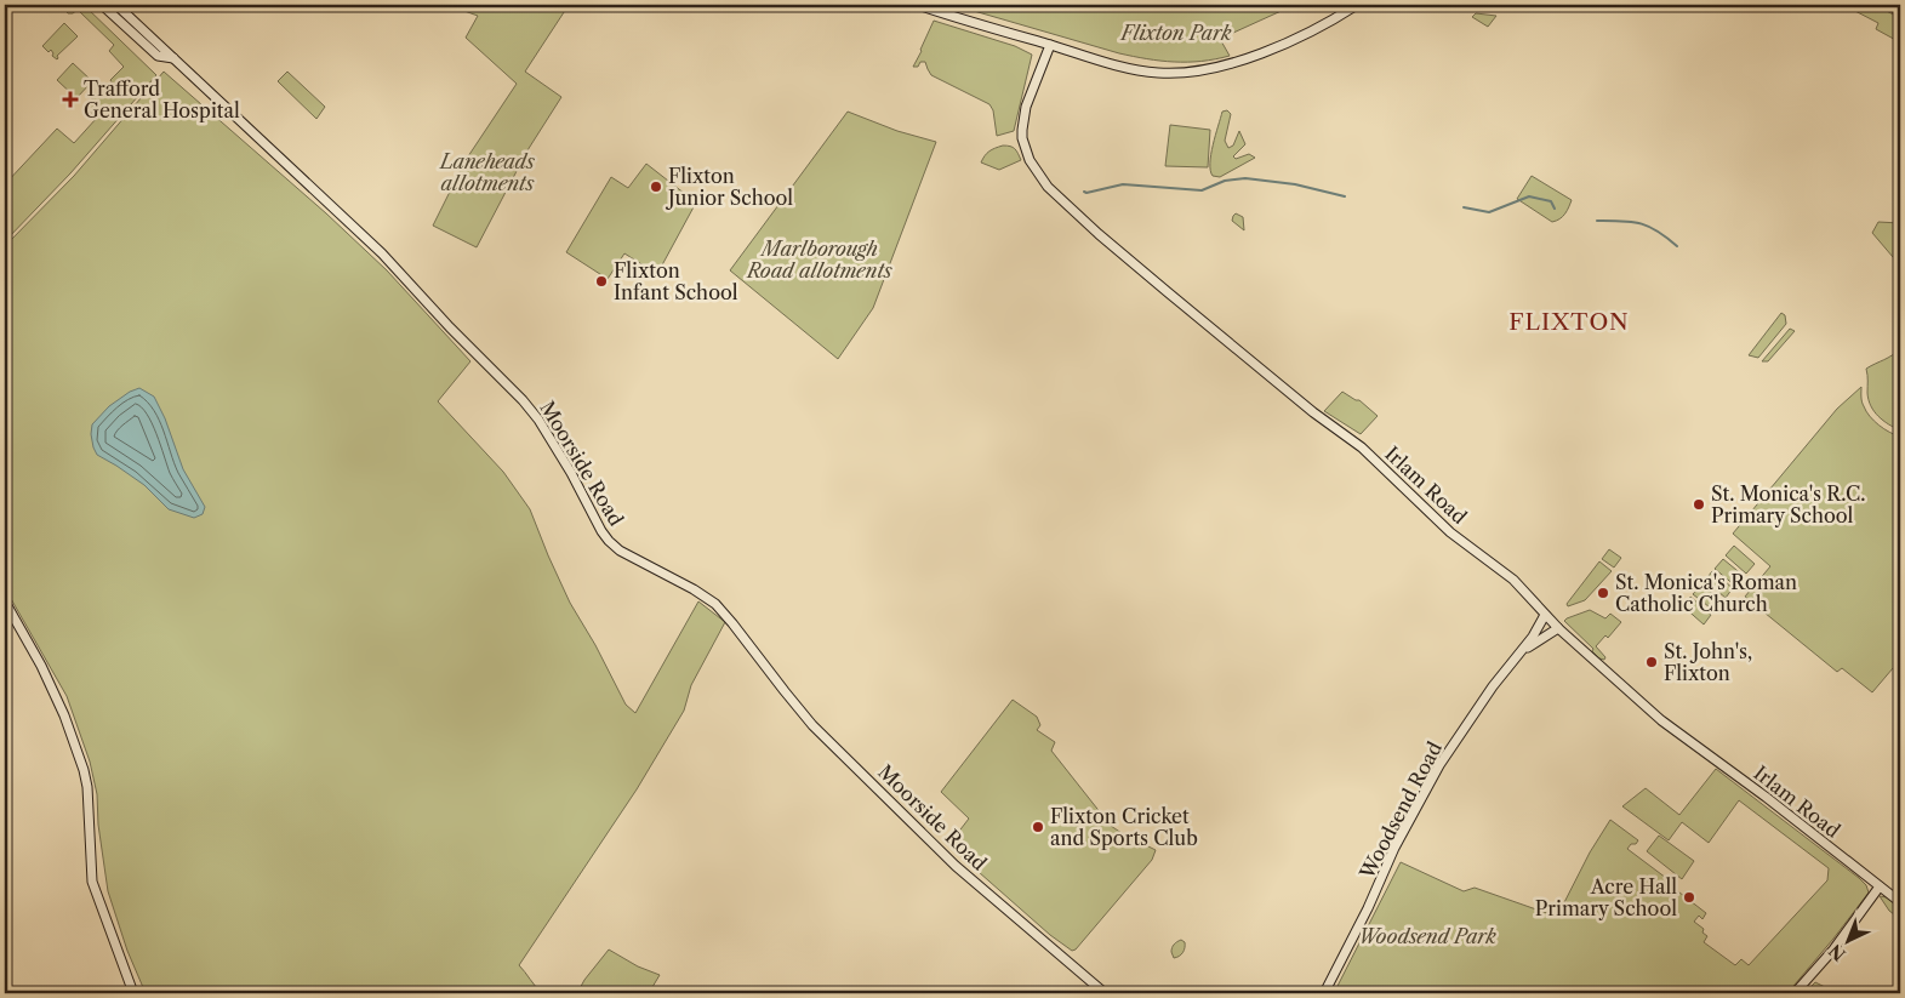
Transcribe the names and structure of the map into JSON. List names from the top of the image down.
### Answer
{
  "streets": {
    "street": ["Moorside Road", "Irlam Road", "Woodsend Road"]
  },
  "crossings": [
    ["Irlam Road", "Woodsend Road"]
  ],
  "districts": ["FLIXTON"],
  "parks": [
    "Flixton Park",
    "Laneheads allotments",
    "Marlborough Road allotments",
    "Woodsend Park"
  ],
  "places": {
    "health": ["Trafford General Hospital"],
    "other": [
      "Flixton Junior School",
      "Flixton Infant School",
      "St. Monica's R.C. Primary School",
      "St. Monica's Roman Catholic Church",
      "St. John's, Flixton",
      "Flixton Cricket and Sports Club",
      "Acre Hall Primary School"
    ]
  },
  "north": "bottom left"
}
